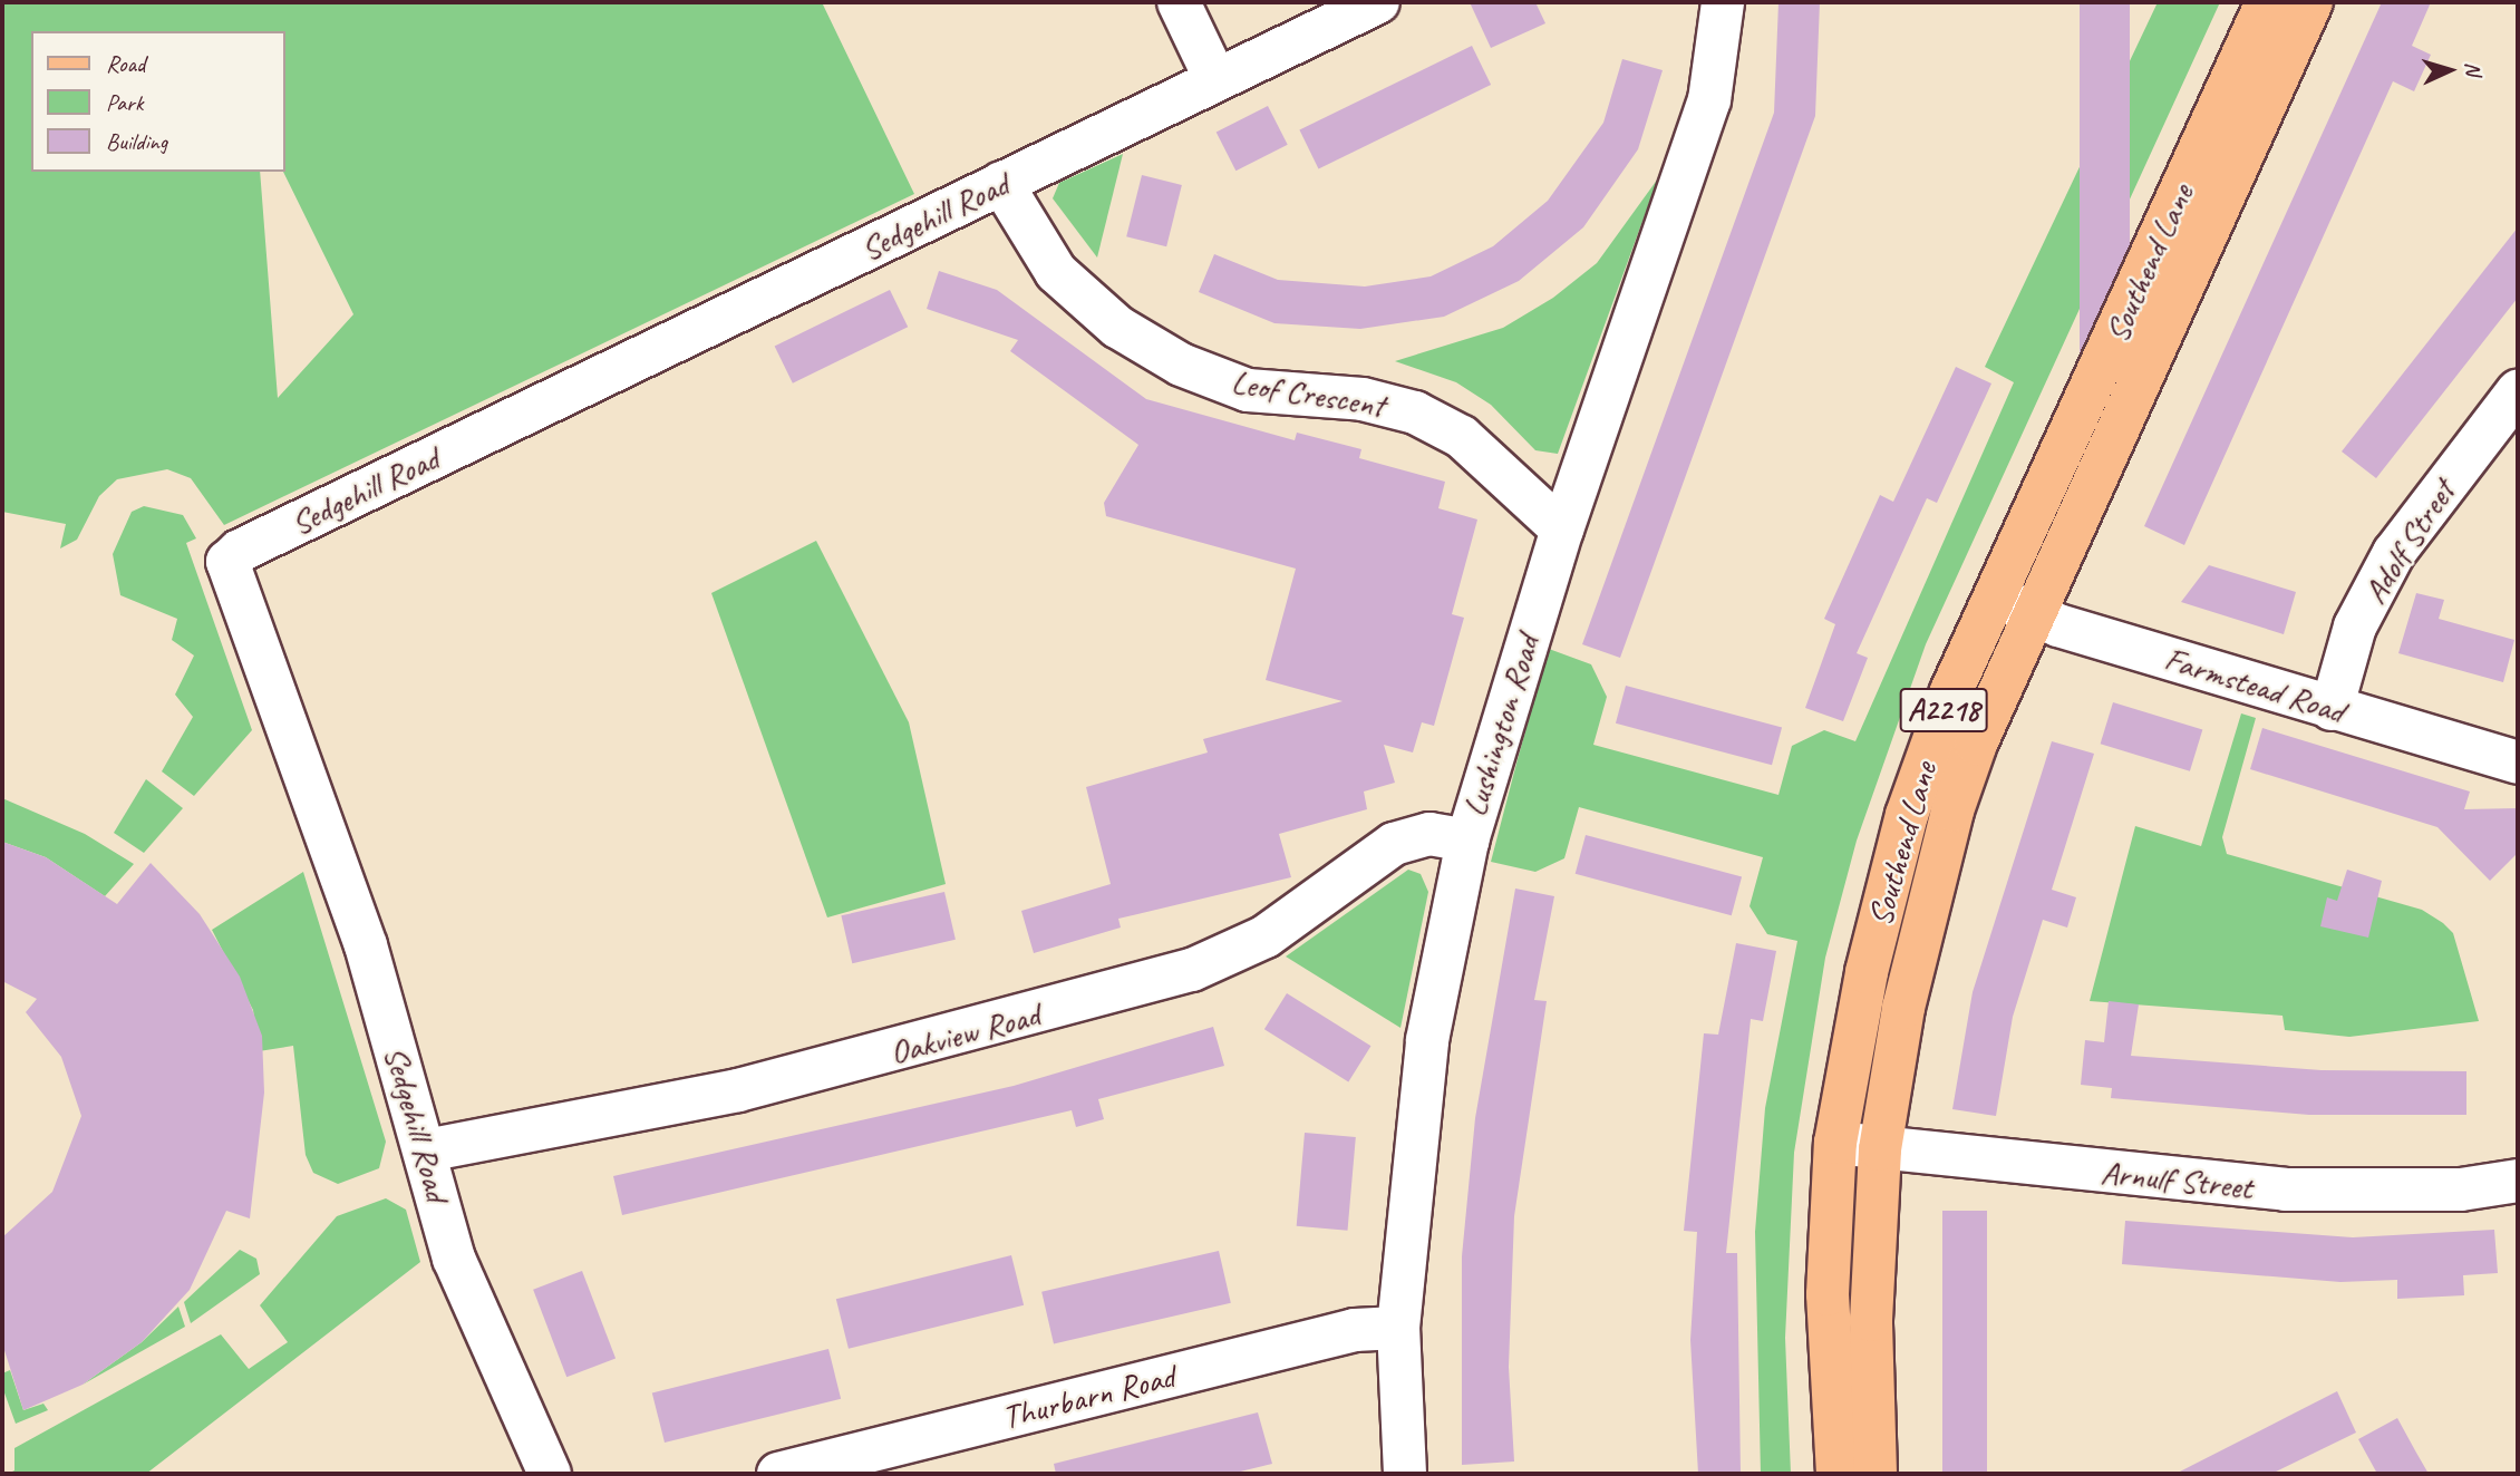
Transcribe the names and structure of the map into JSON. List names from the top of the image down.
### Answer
{
  "streets": {
    "main road": ["Southend Lane", "A2218"],
    "street": [
      "Sedgehill Road",
      "Leof Crescent",
      "Adolf Street",
      "Farmstead Road",
      "Lushington Road",
      "Oakview Road",
      "Arnulf Street",
      "Thurbarn Road"
    ]
  },
  "crossings": [
    ["Sedgehill Road", "Leof Crescent"],
    ["Sedgehill Road", "Oakview Road"],
    ["Southend Lane", "Farmstead Road"],
    ["Southend Lane", "Arnulf Street"],
    ["Leof Crescent", "Lushington Road"],
    ["Adolf Street", "Farmstead Road"],
    ["Lushington Road", "Oakview Road"],
    ["Lushington Road", "Thurbarn Road"]
  ],
  "legend": ["Road", "Park", "Building"],
  "north": "right"
}
